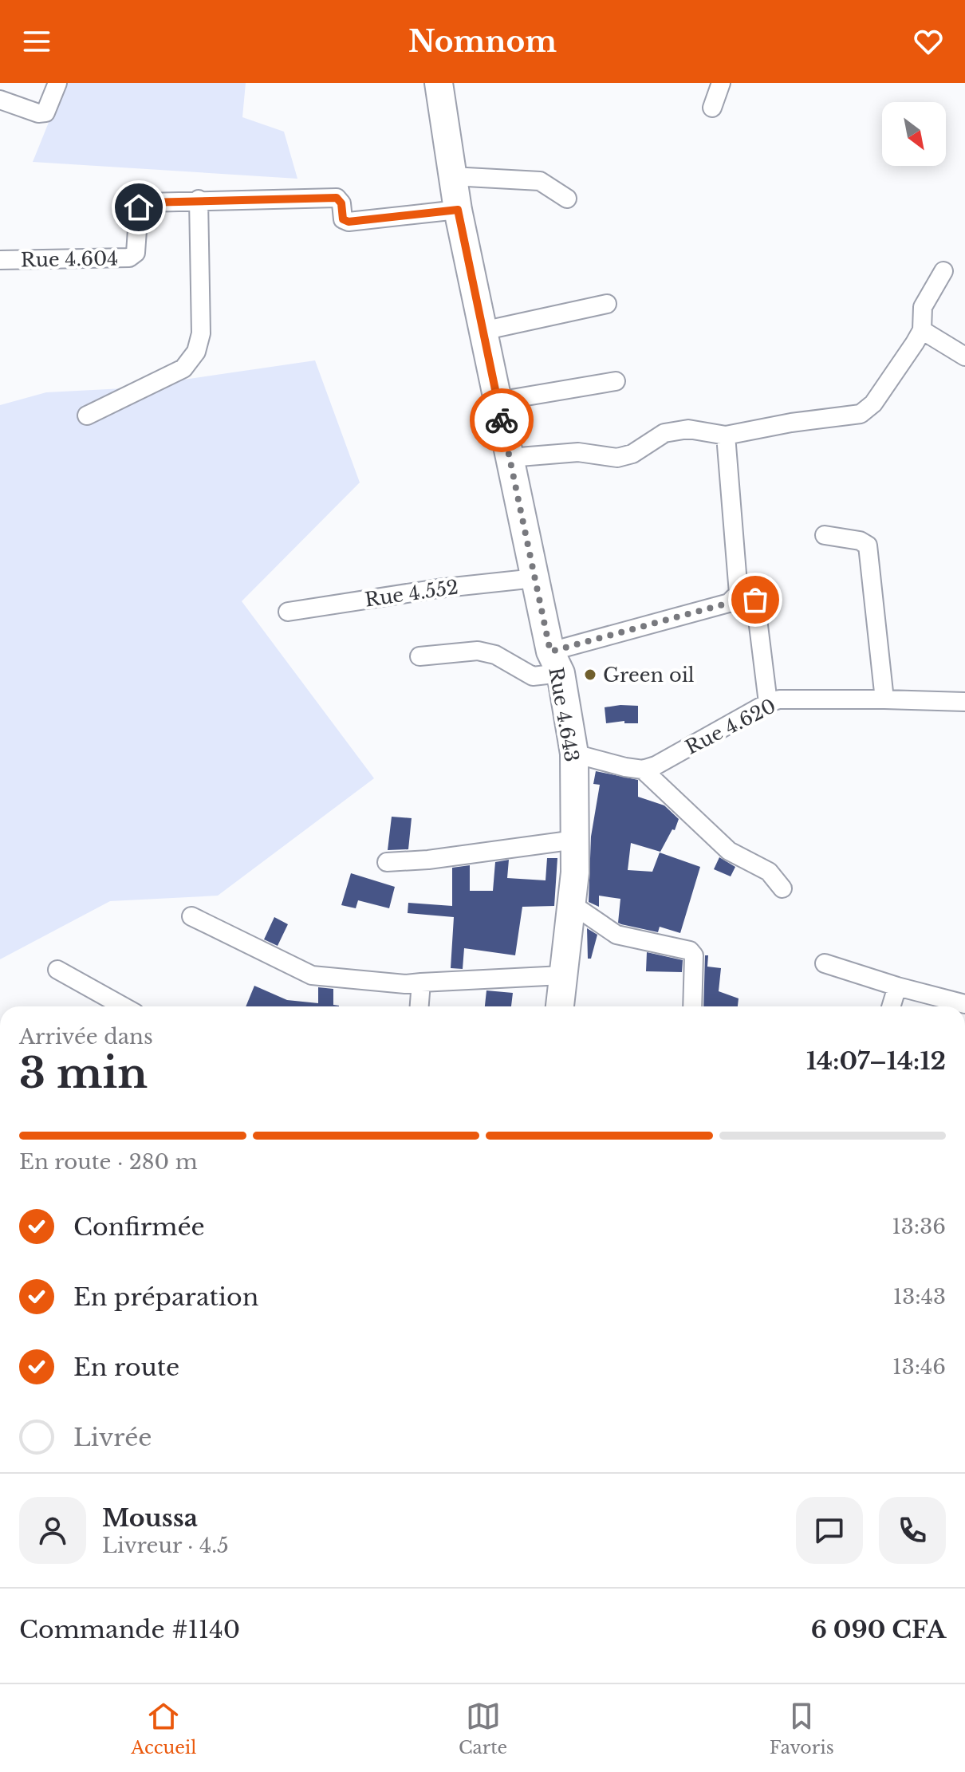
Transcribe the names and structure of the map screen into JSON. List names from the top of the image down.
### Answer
{
  "streets": {
    "highway": ["Rue 4.643"],
    "street": ["Rue 4.604", "Rue 4.552", "Rue 4.620"]
  },
  "crossings": [
    ["Rue 4.604", "Rue 4.643"],
    ["Rue 4.552", "Rue 4.643"]
  ],
  "places": ["Green oil"],
  "north": "bottom right",
  "page": {
    "header": "Nomnom",
    "heading": ["3 min", "Arrivée dans", "14:07–14:12"],
    "panel": [
      "Moussa",
      "Livreur · 4.5",
      "Commande #1140",
      "6 090 CFA"
    ],
    "bar": "En route · 280 m",
    "list": [
      ["Confirmée", "13:36"],
      ["En préparation", "13:43"],
      ["En route", "13:46"],
      "Livrée"
    ],
    "tabs": ["Accueil", "Carte", "Favoris"]
  }
}
